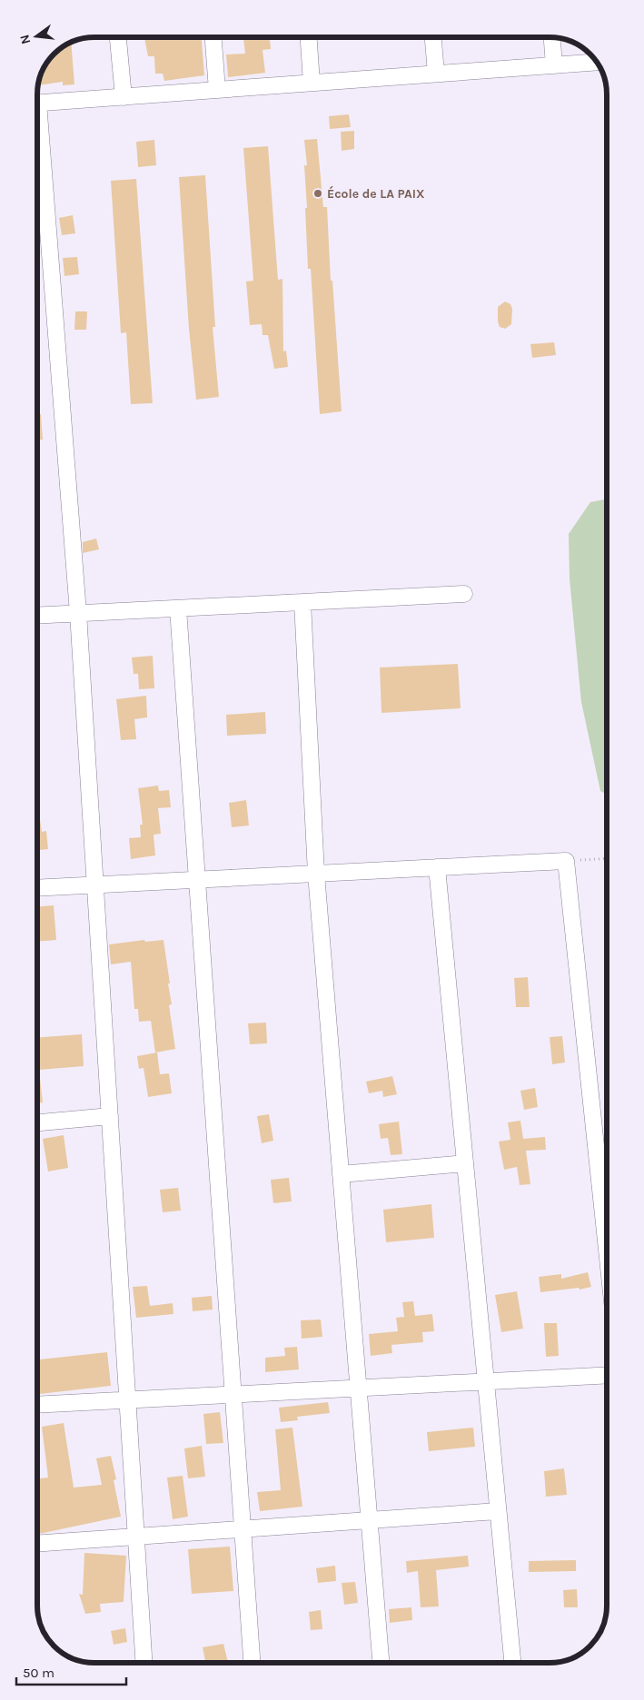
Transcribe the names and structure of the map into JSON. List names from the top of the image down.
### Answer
{
  "places": ["École de LA PAIX"],
  "scale_bar": "50 m",
  "north": "left"
}
